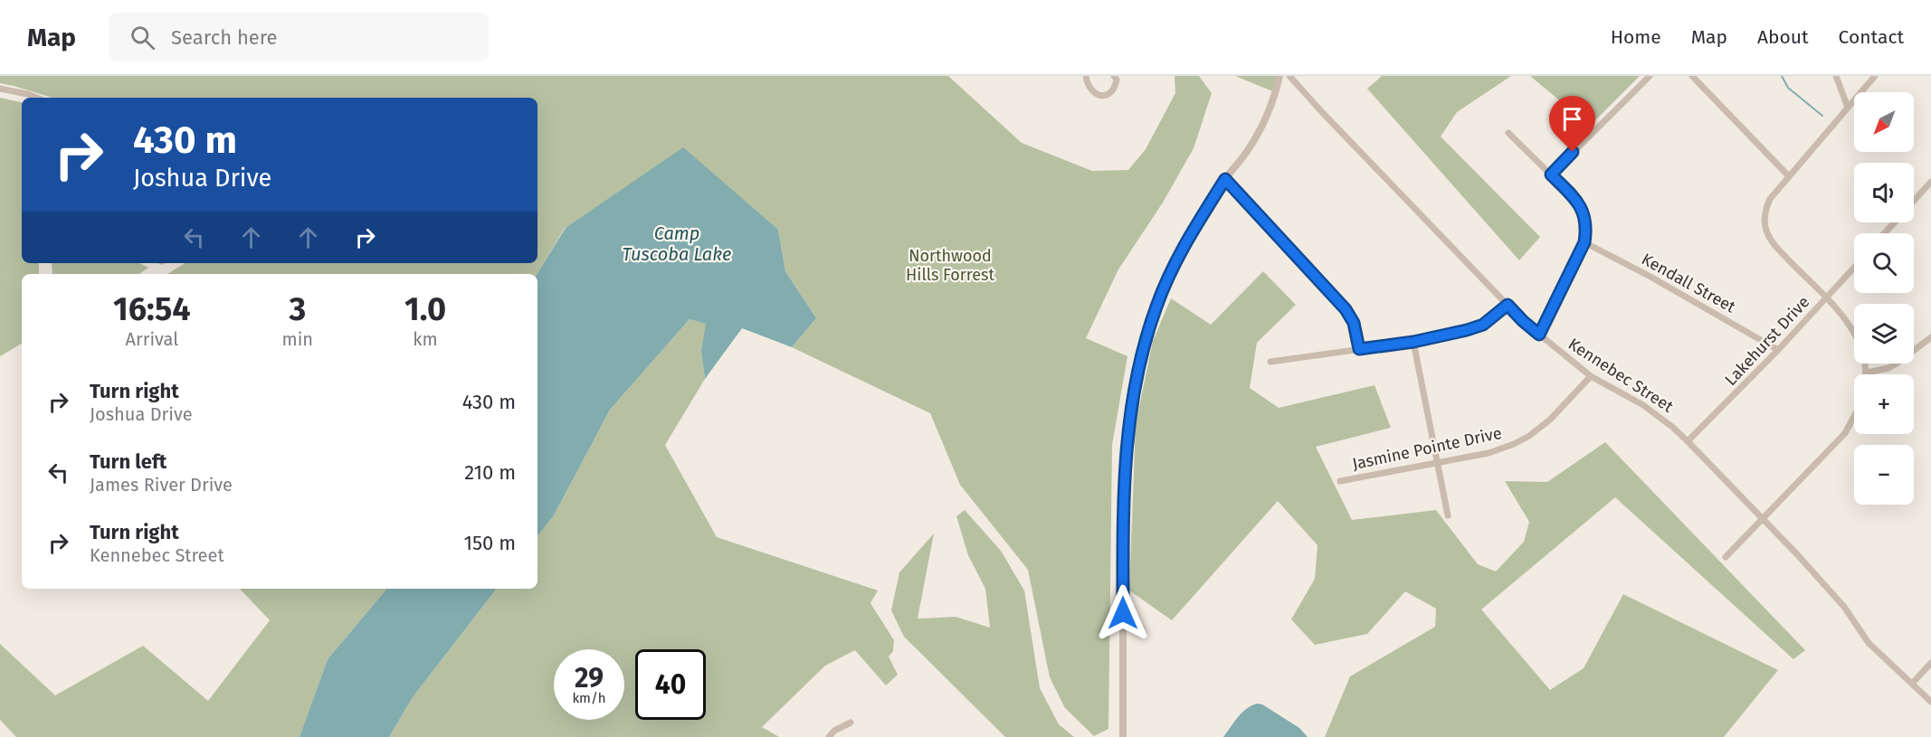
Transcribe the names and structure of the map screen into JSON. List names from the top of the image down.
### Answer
{
  "streets": {
    "street": [
      "Kendall Street",
      "Lakehurst Drive",
      "Kennebec Street",
      "Jasmine Pointe Drive"
    ]
  },
  "crossings": [
    ["Kendall Street", "Lakehurst Drive"],
    ["Lakehurst Drive", "Kennebec Street"],
    ["Kennebec Street", "Jasmine Pointe Drive"]
  ],
  "water": ["Camp Tuscoba Lake"],
  "parks": ["Northwood Hills Forrest"],
  "north": "bottom left",
  "page": {
    "header": "Map",
    "search": "Search here",
    "nav": [
      "Home",
      "Map",
      "About",
      "Contact"
    ],
    "map_buttons": ["+", "−"],
    "turn": ["430 m", "Joshua Drive"],
    "eta": [
      "16:54",
      "Arrival",
      "3",
      "min",
      "1.0",
      "km"
    ],
    "list": [
      {
        "name": "Turn right",
        "note": "Joshua Drive",
        "value": "430 m"
      },
      {
        "name": "Turn left",
        "note": "James River Drive",
        "value": "210 m"
      },
      {
        "name": "Turn right",
        "note": "Kennebec Street",
        "value": "150 m"
      }
    ],
    "speed": "29 km/h",
    "limit": "40"
  }
}
